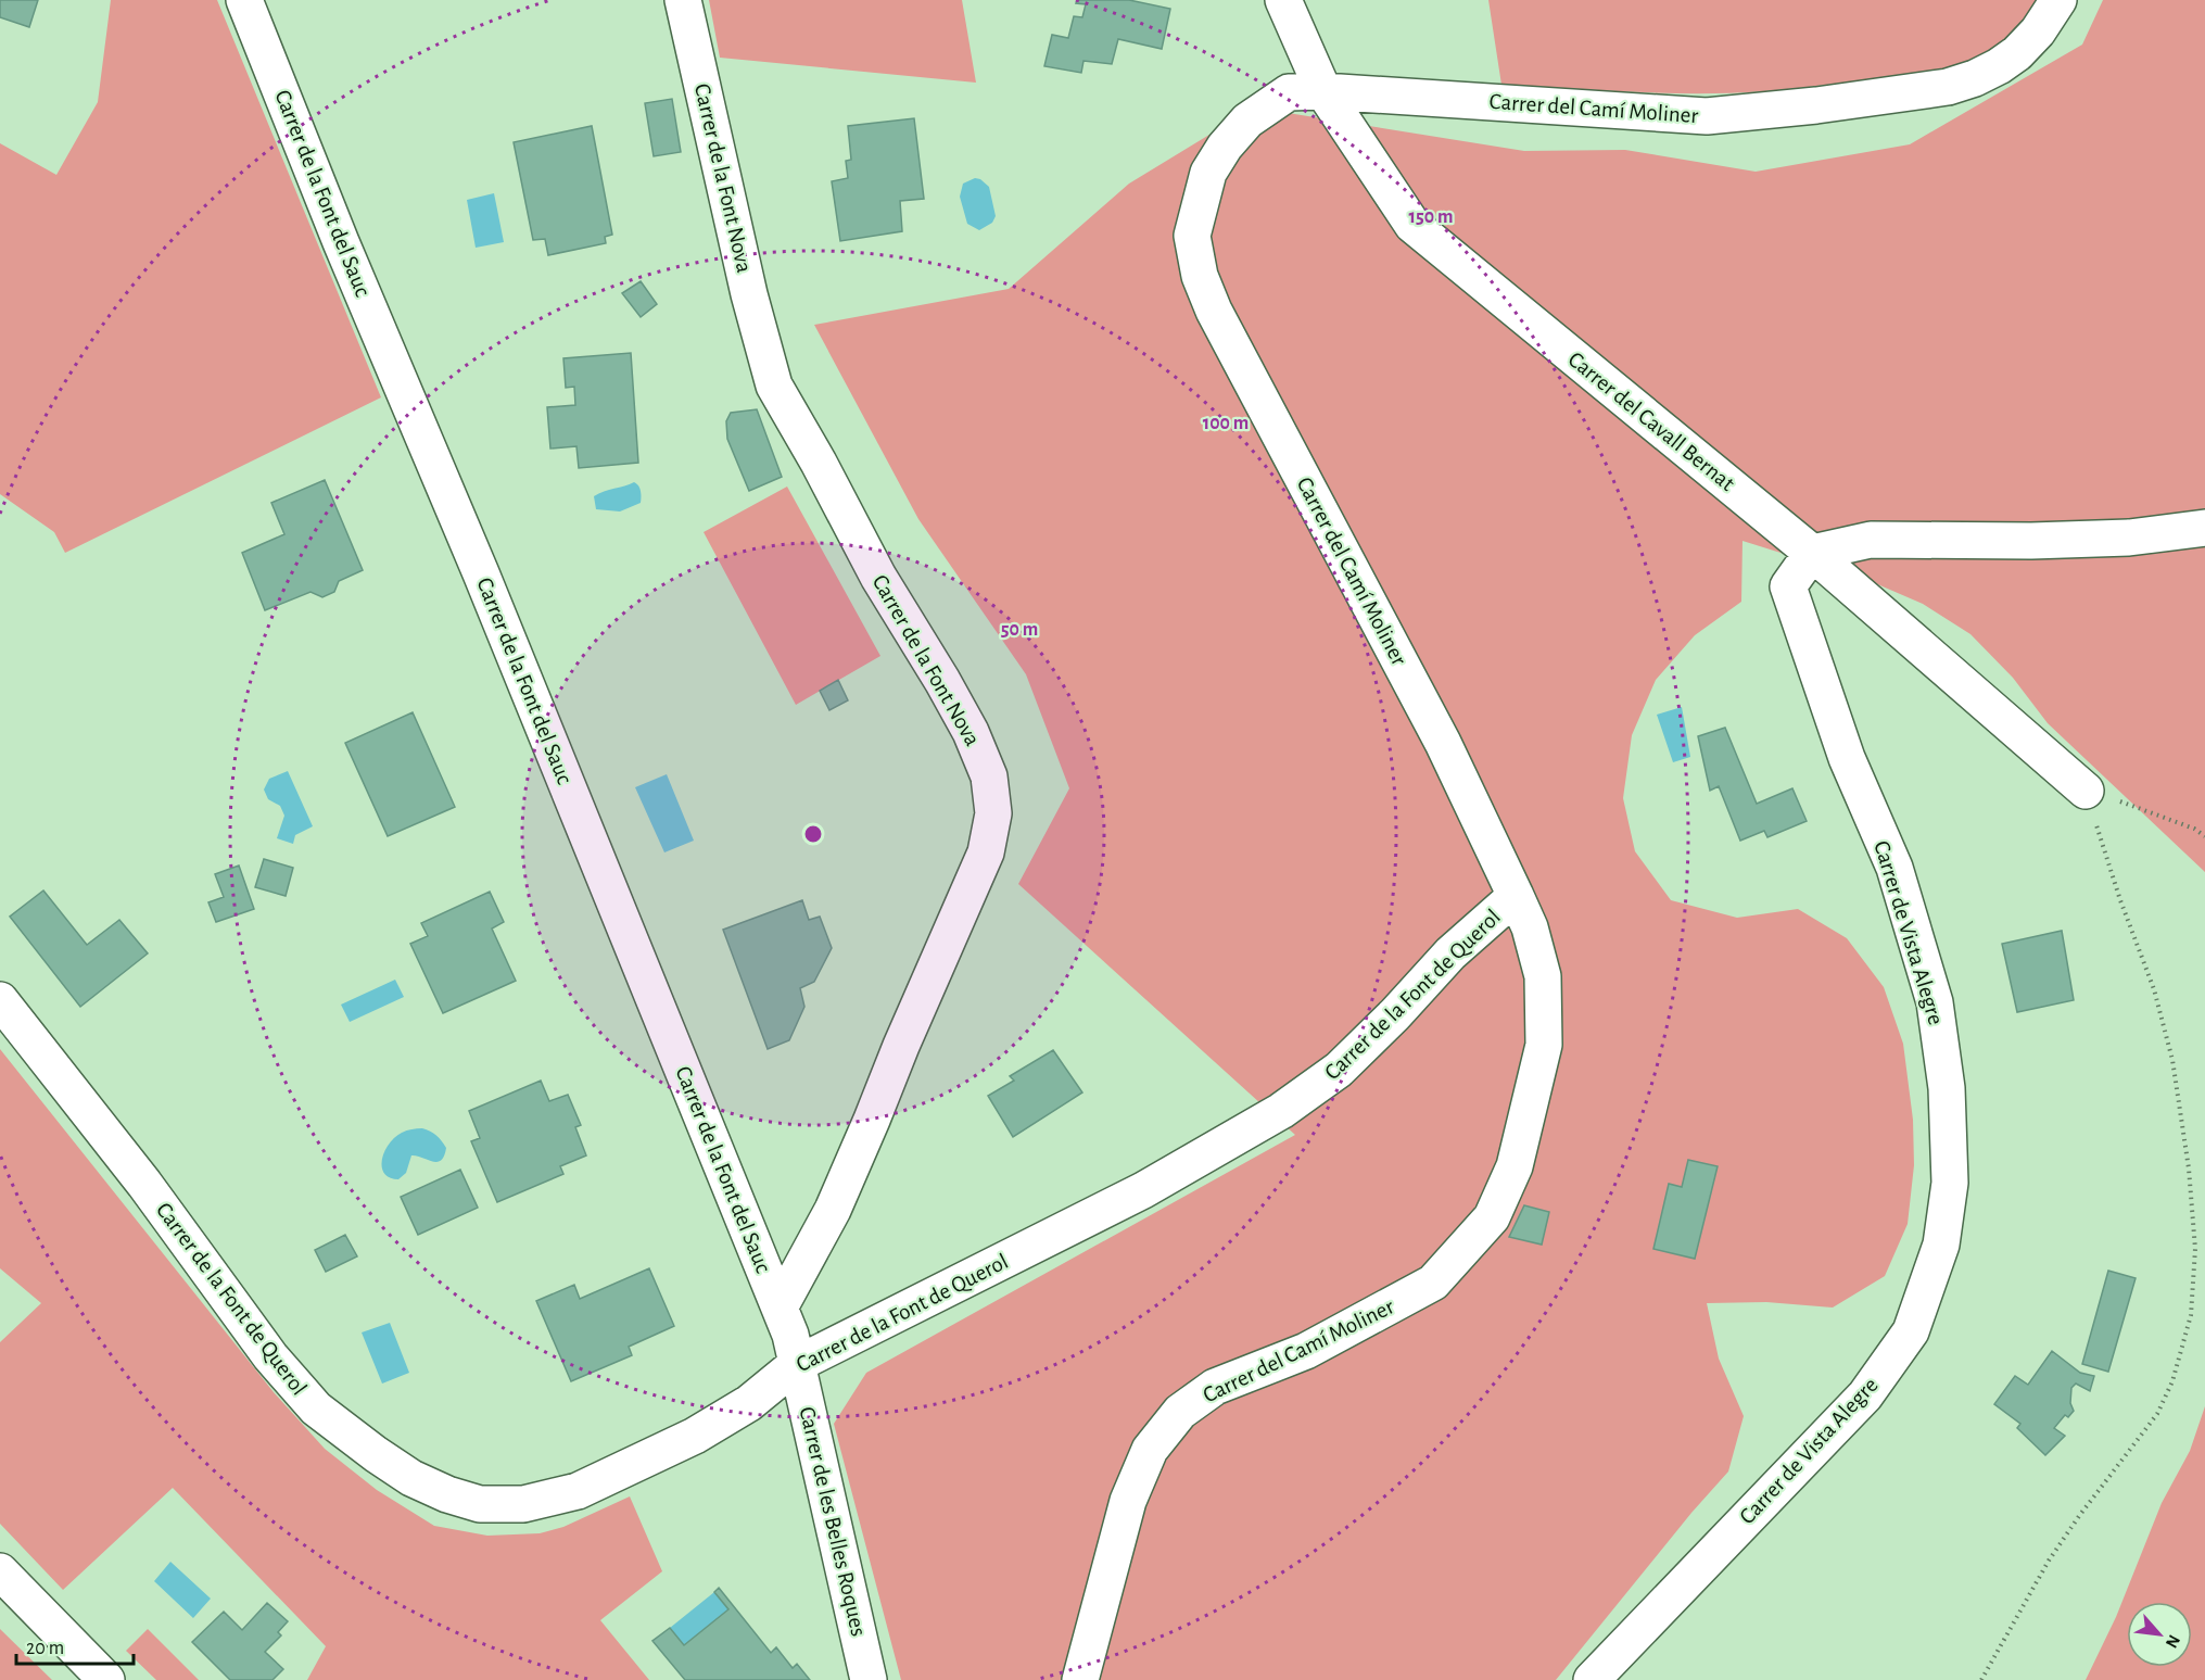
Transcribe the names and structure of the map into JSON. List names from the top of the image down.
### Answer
{
  "streets": {
    "street": [
      "Carrer del Camí Moliner",
      "Carrer de la Font Nova",
      "Carrer de la Font del Sauc",
      "Carrer del Cavall Bernat",
      "Carrer de Vista Alegre",
      "Carrer de la Font de Querol",
      "Carrer de les Belles Roques"
    ]
  },
  "crossings": [
    ["Carrer del Camí Moliner", "Carrer del Cavall Bernat"],
    ["Carrer del Camí Moliner", "Carrer de la Font de Querol"],
    ["Carrer de la Font Nova", "Carrer de la Font del Sauc"],
    ["Carrer de la Font del Sauc", "Carrer de la Font de Querol"],
    ["Carrer de la Font del Sauc", "Carrer de les Belles Roques"],
    ["Carrer del Cavall Bernat", "Carrer de Vista Alegre"],
    ["Carrer de la Font de Querol", "Carrer de les Belles Roques"]
  ],
  "scale_bar": "20 m",
  "north": "bottom right",
  "rings": ["150 m", "100 m", "50 m"]
}
